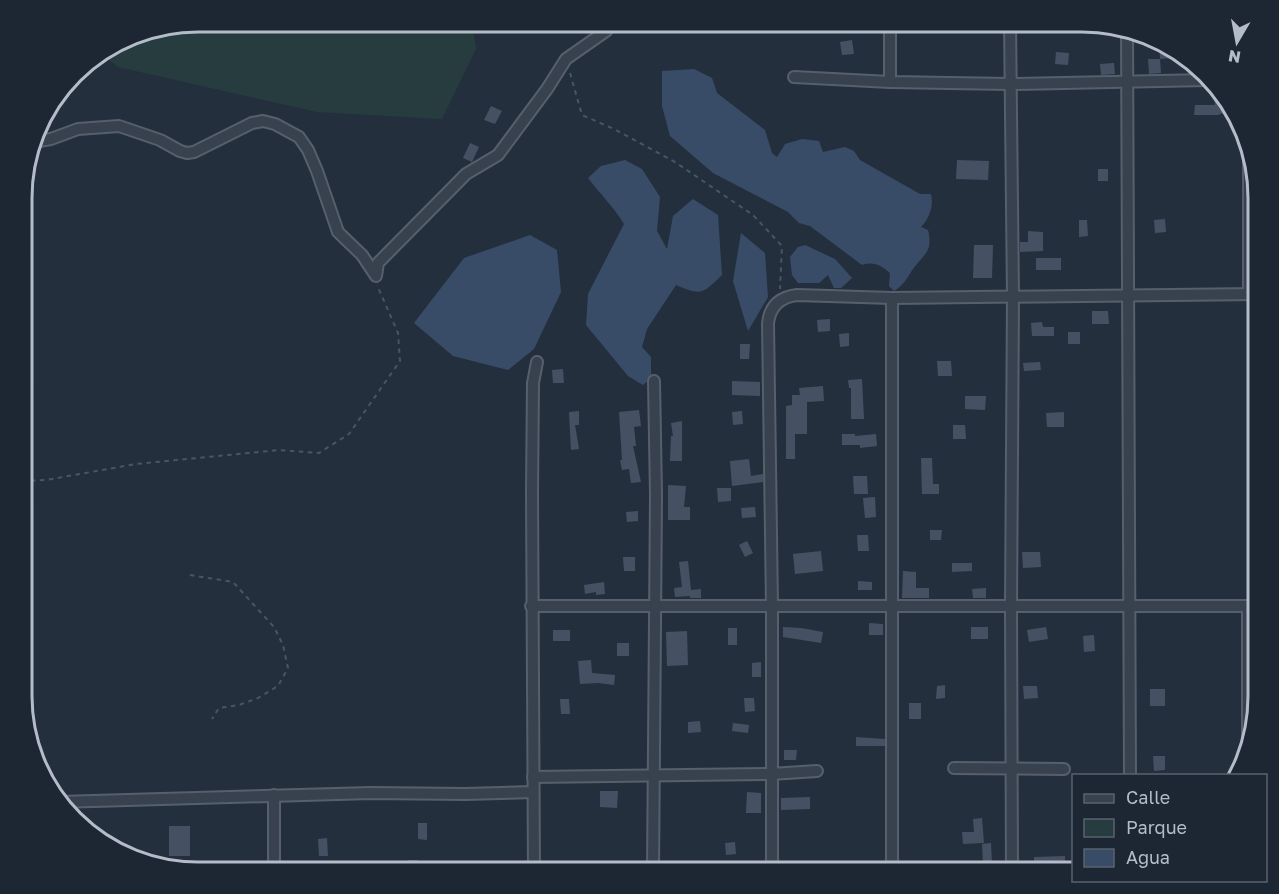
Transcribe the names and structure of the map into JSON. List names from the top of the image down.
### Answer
{
  "legend": ["Calle", "Parque", "Agua"],
  "north": "bottom"
}
